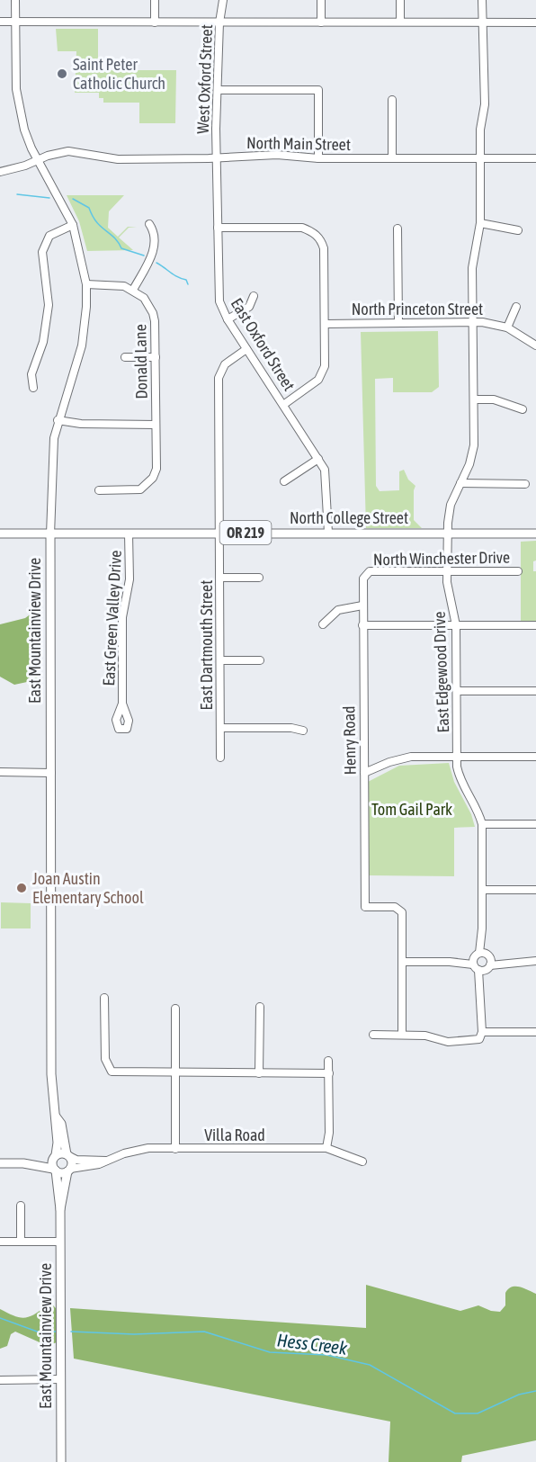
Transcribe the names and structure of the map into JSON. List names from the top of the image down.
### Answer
{
  "streets": {
    "main road": ["North College Street", "OR 219", "East Mountainview Drive"],
    "street": [
      "West Oxford Street",
      "North Main Street",
      "North Princeton Street",
      "East Oxford Street",
      "Donald Lane",
      "North Winchester Drive",
      "East Green Valley Drive",
      "East Dartmouth Street",
      "East Edgewood Drive",
      "Henry Road",
      "Villa Road"
    ]
  },
  "crossings": [
    ["West Oxford Street", "North Main Street"],
    ["West Oxford Street", "East Oxford Street"],
    ["North Main Street", "East Oxford Street"],
    ["North Main Street", "East Mountainview Drive"],
    ["North Main Street", "East Edgewood Drive"],
    ["North Princeton Street", "East Edgewood Drive"],
    ["East Oxford Street", "North College Street"],
    ["East Oxford Street", "East Dartmouth Street"],
    ["North College Street", "East Green Valley Drive"],
    ["North College Street", "East Mountainview Drive"],
    ["North College Street", "East Dartmouth Street"],
    ["North College Street", "East Edgewood Drive"],
    ["North Winchester Drive", "East Edgewood Drive"],
    ["North Winchester Drive", "Henry Road"],
    ["East Mountainview Drive", "Villa Road"]
  ],
  "water": ["Hess Creek"],
  "parks": ["Tom Gail Park"],
  "places": ["Saint Peter Catholic Church", "Joan Austin Elementary School"]
}
